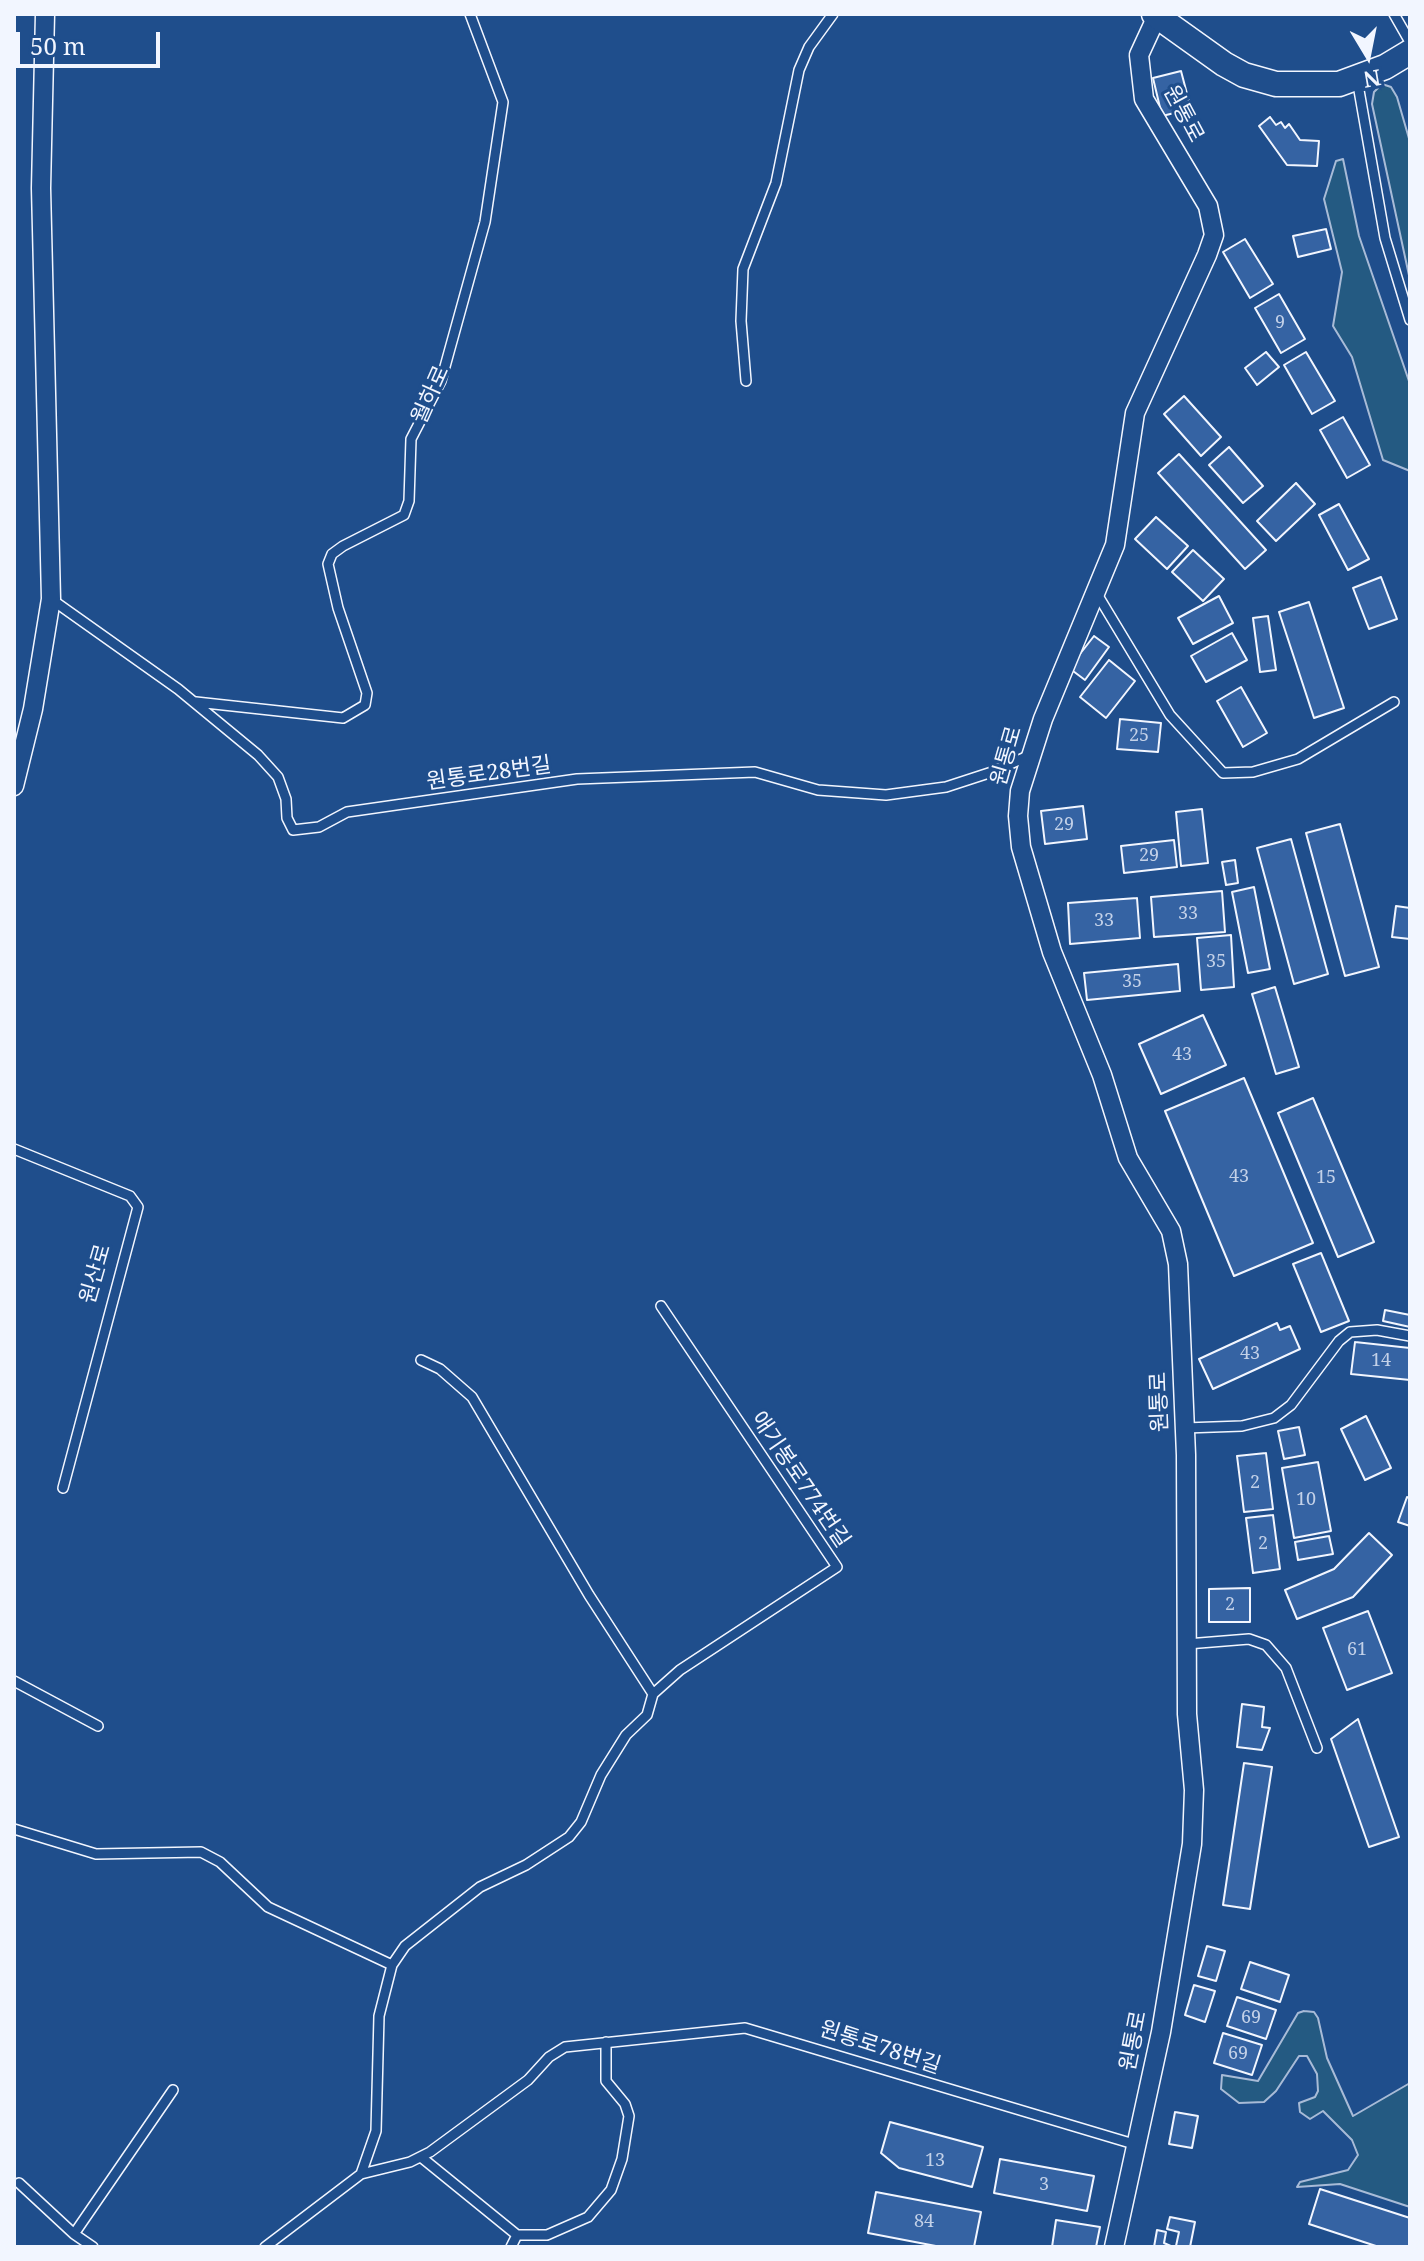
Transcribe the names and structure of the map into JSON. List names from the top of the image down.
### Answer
{
  "streets": {
    "street": ["원통로"],
    "lane": [
      "월하로",
      "원통로28번길",
      "원산로",
      "애기봉로774번길",
      "원통로78번길"
    ]
  },
  "crossings": [
    ["원통로", "원통로28번길"],
    ["원통로", "원통로78번길"],
    ["월하로", "원통로28번길"]
  ],
  "house_numbers": [
    "9",
    "25",
    "29",
    "29",
    "33",
    "33",
    "35",
    "35",
    "43",
    "43",
    "15",
    "43",
    "14",
    "2",
    "10",
    "2",
    "2",
    "61",
    "69",
    "69",
    "13",
    "3",
    "84"
  ],
  "scale_bar": "50 m",
  "north": "bottom"
}
